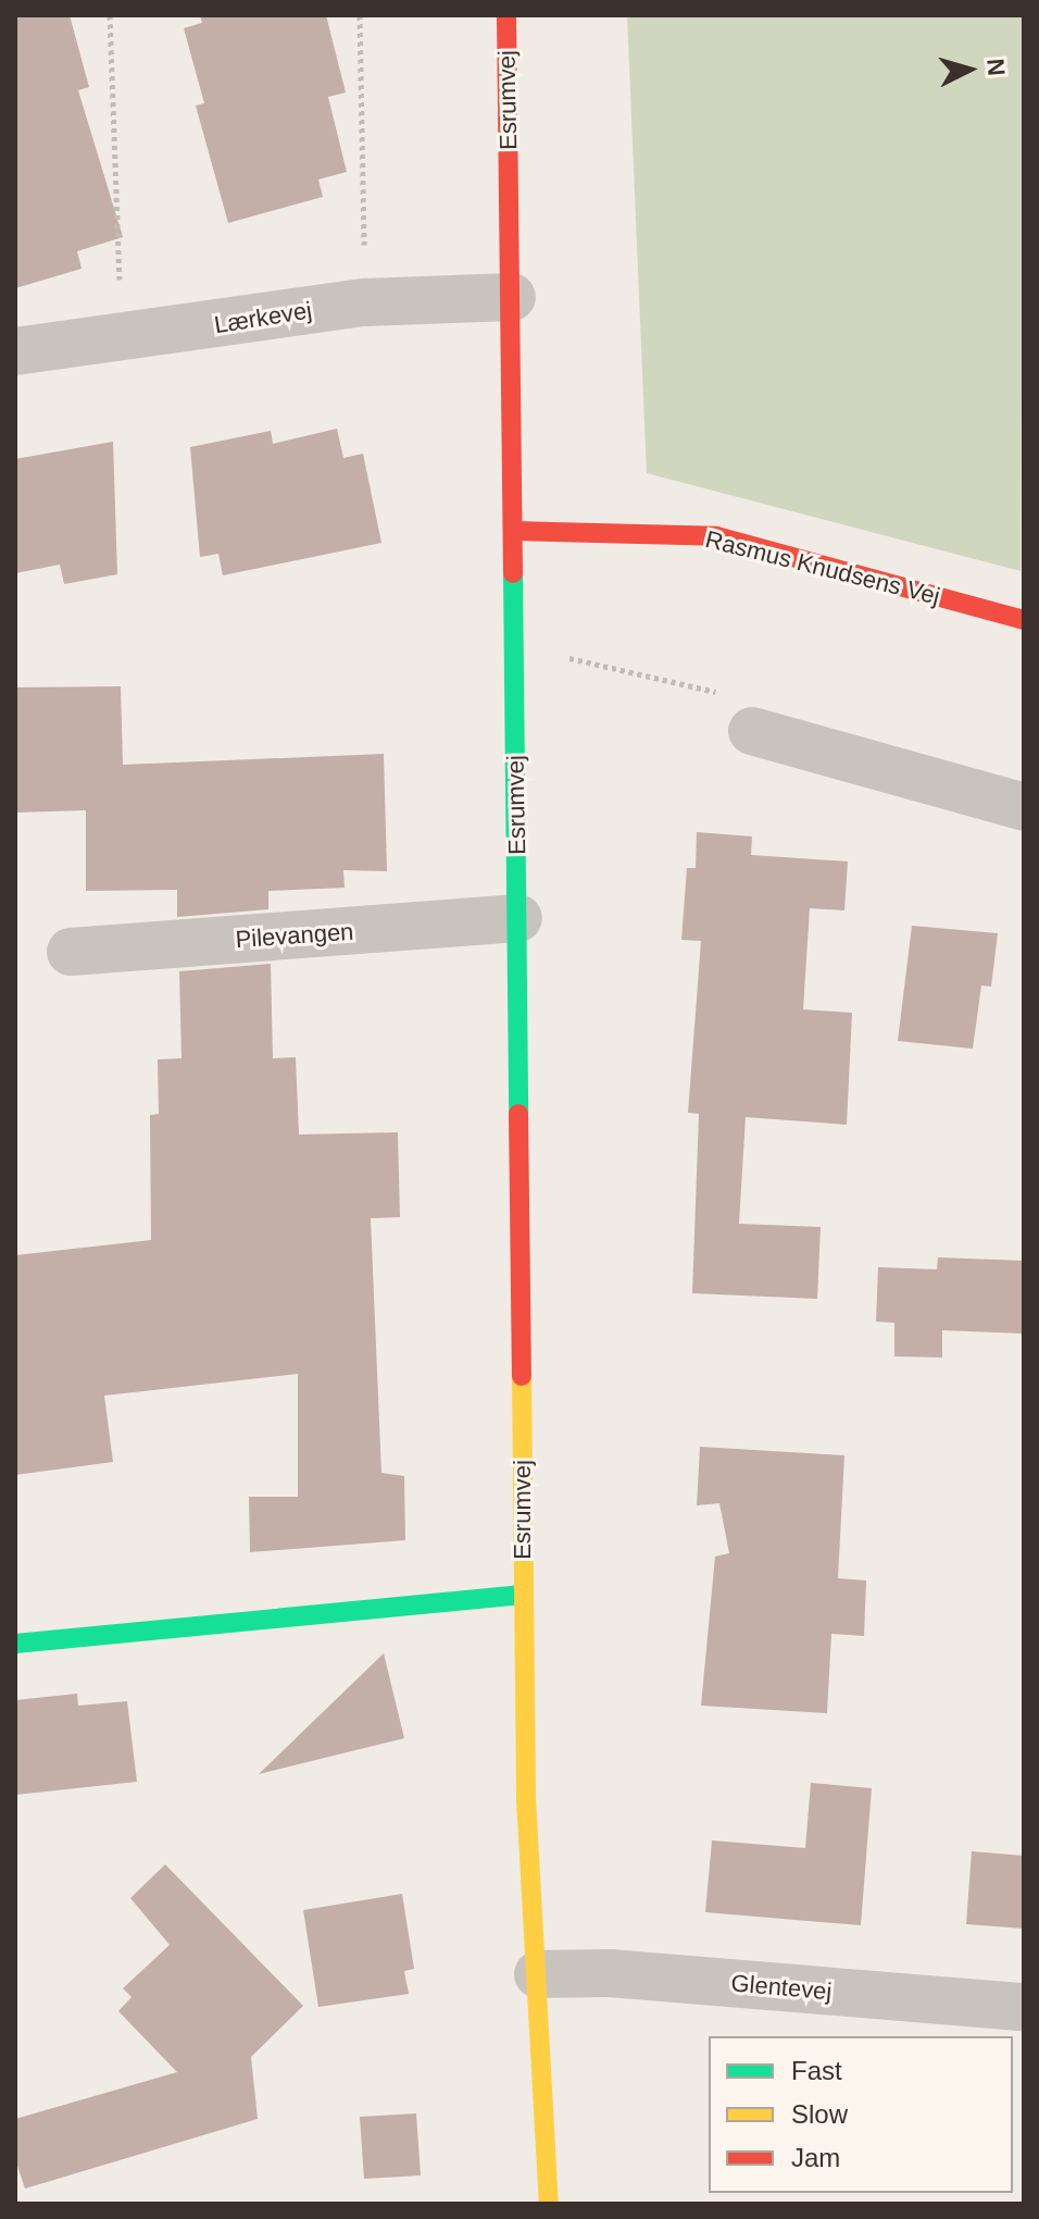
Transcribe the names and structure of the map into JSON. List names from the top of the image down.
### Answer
{
  "streets": {
    "main road": ["Esrumvej", "Rasmus Knudsens Vej"],
    "street": ["Lærkevej", "Pilevangen", "Glentevej"]
  },
  "crossings": [
    ["Esrumvej", "Lærkevej"],
    ["Esrumvej", "Rasmus Knudsens Vej"],
    ["Esrumvej", "Pilevangen"],
    ["Esrumvej", "Glentevej"]
  ],
  "legend": ["Fast", "Slow", "Jam"],
  "north": "right"
}
